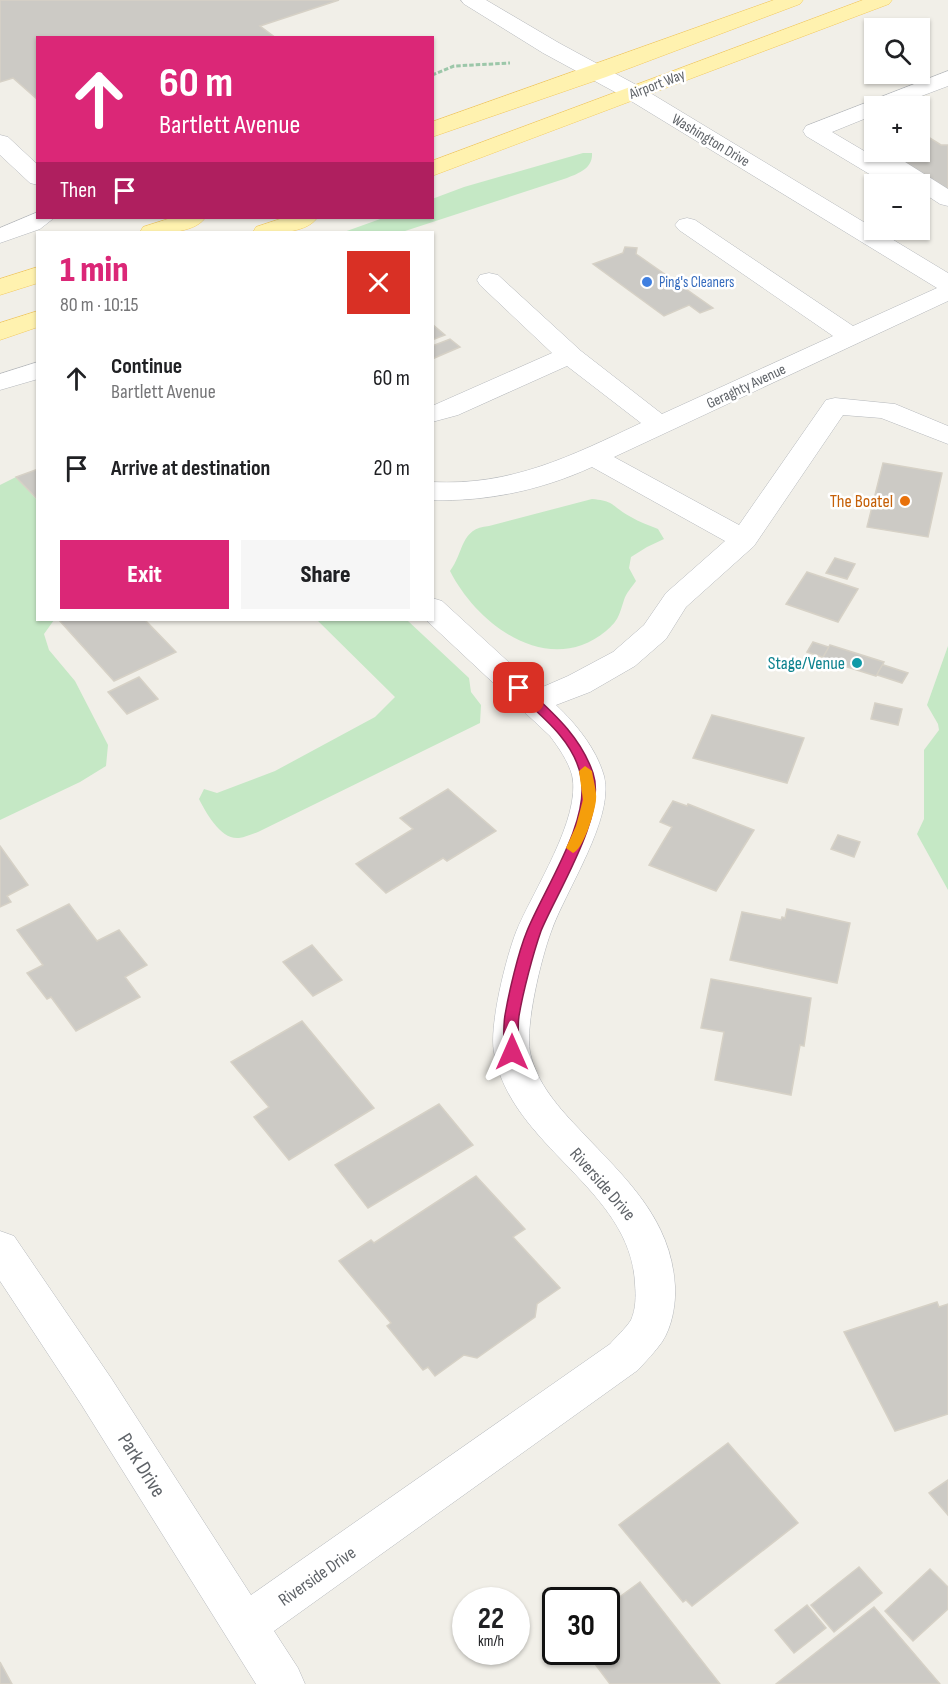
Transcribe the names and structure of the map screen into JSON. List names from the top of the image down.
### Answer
{
  "streets": {
    "main road": ["Airport Way"],
    "street": [
      "Washington Drive",
      "Geraghty Avenue",
      "Riverside Drive",
      "Park Drive"
    ]
  },
  "crossings": [
    ["Airport Way", "Washington Drive"],
    ["Riverside Drive", "Park Drive"]
  ],
  "places": ["Ping's Cleaners", "The Boatel", "Stage/Venue"],
  "page": {
    "map_buttons": ["+", "−"],
    "turn": ["60 m", "Bartlett Avenue"],
    "then": "Then",
    "heading": ["1 min", "80 m · 10:15"],
    "list": [
      {
        "name": "Continue",
        "note": "Bartlett Avenue",
        "value": "60 m"
      },
      {
        "name": "Arrive at destination",
        "value": "20 m"
      }
    ],
    "buttons": ["Exit", "Share"],
    "speed": "22 km/h",
    "limit": "30"
  }
}
